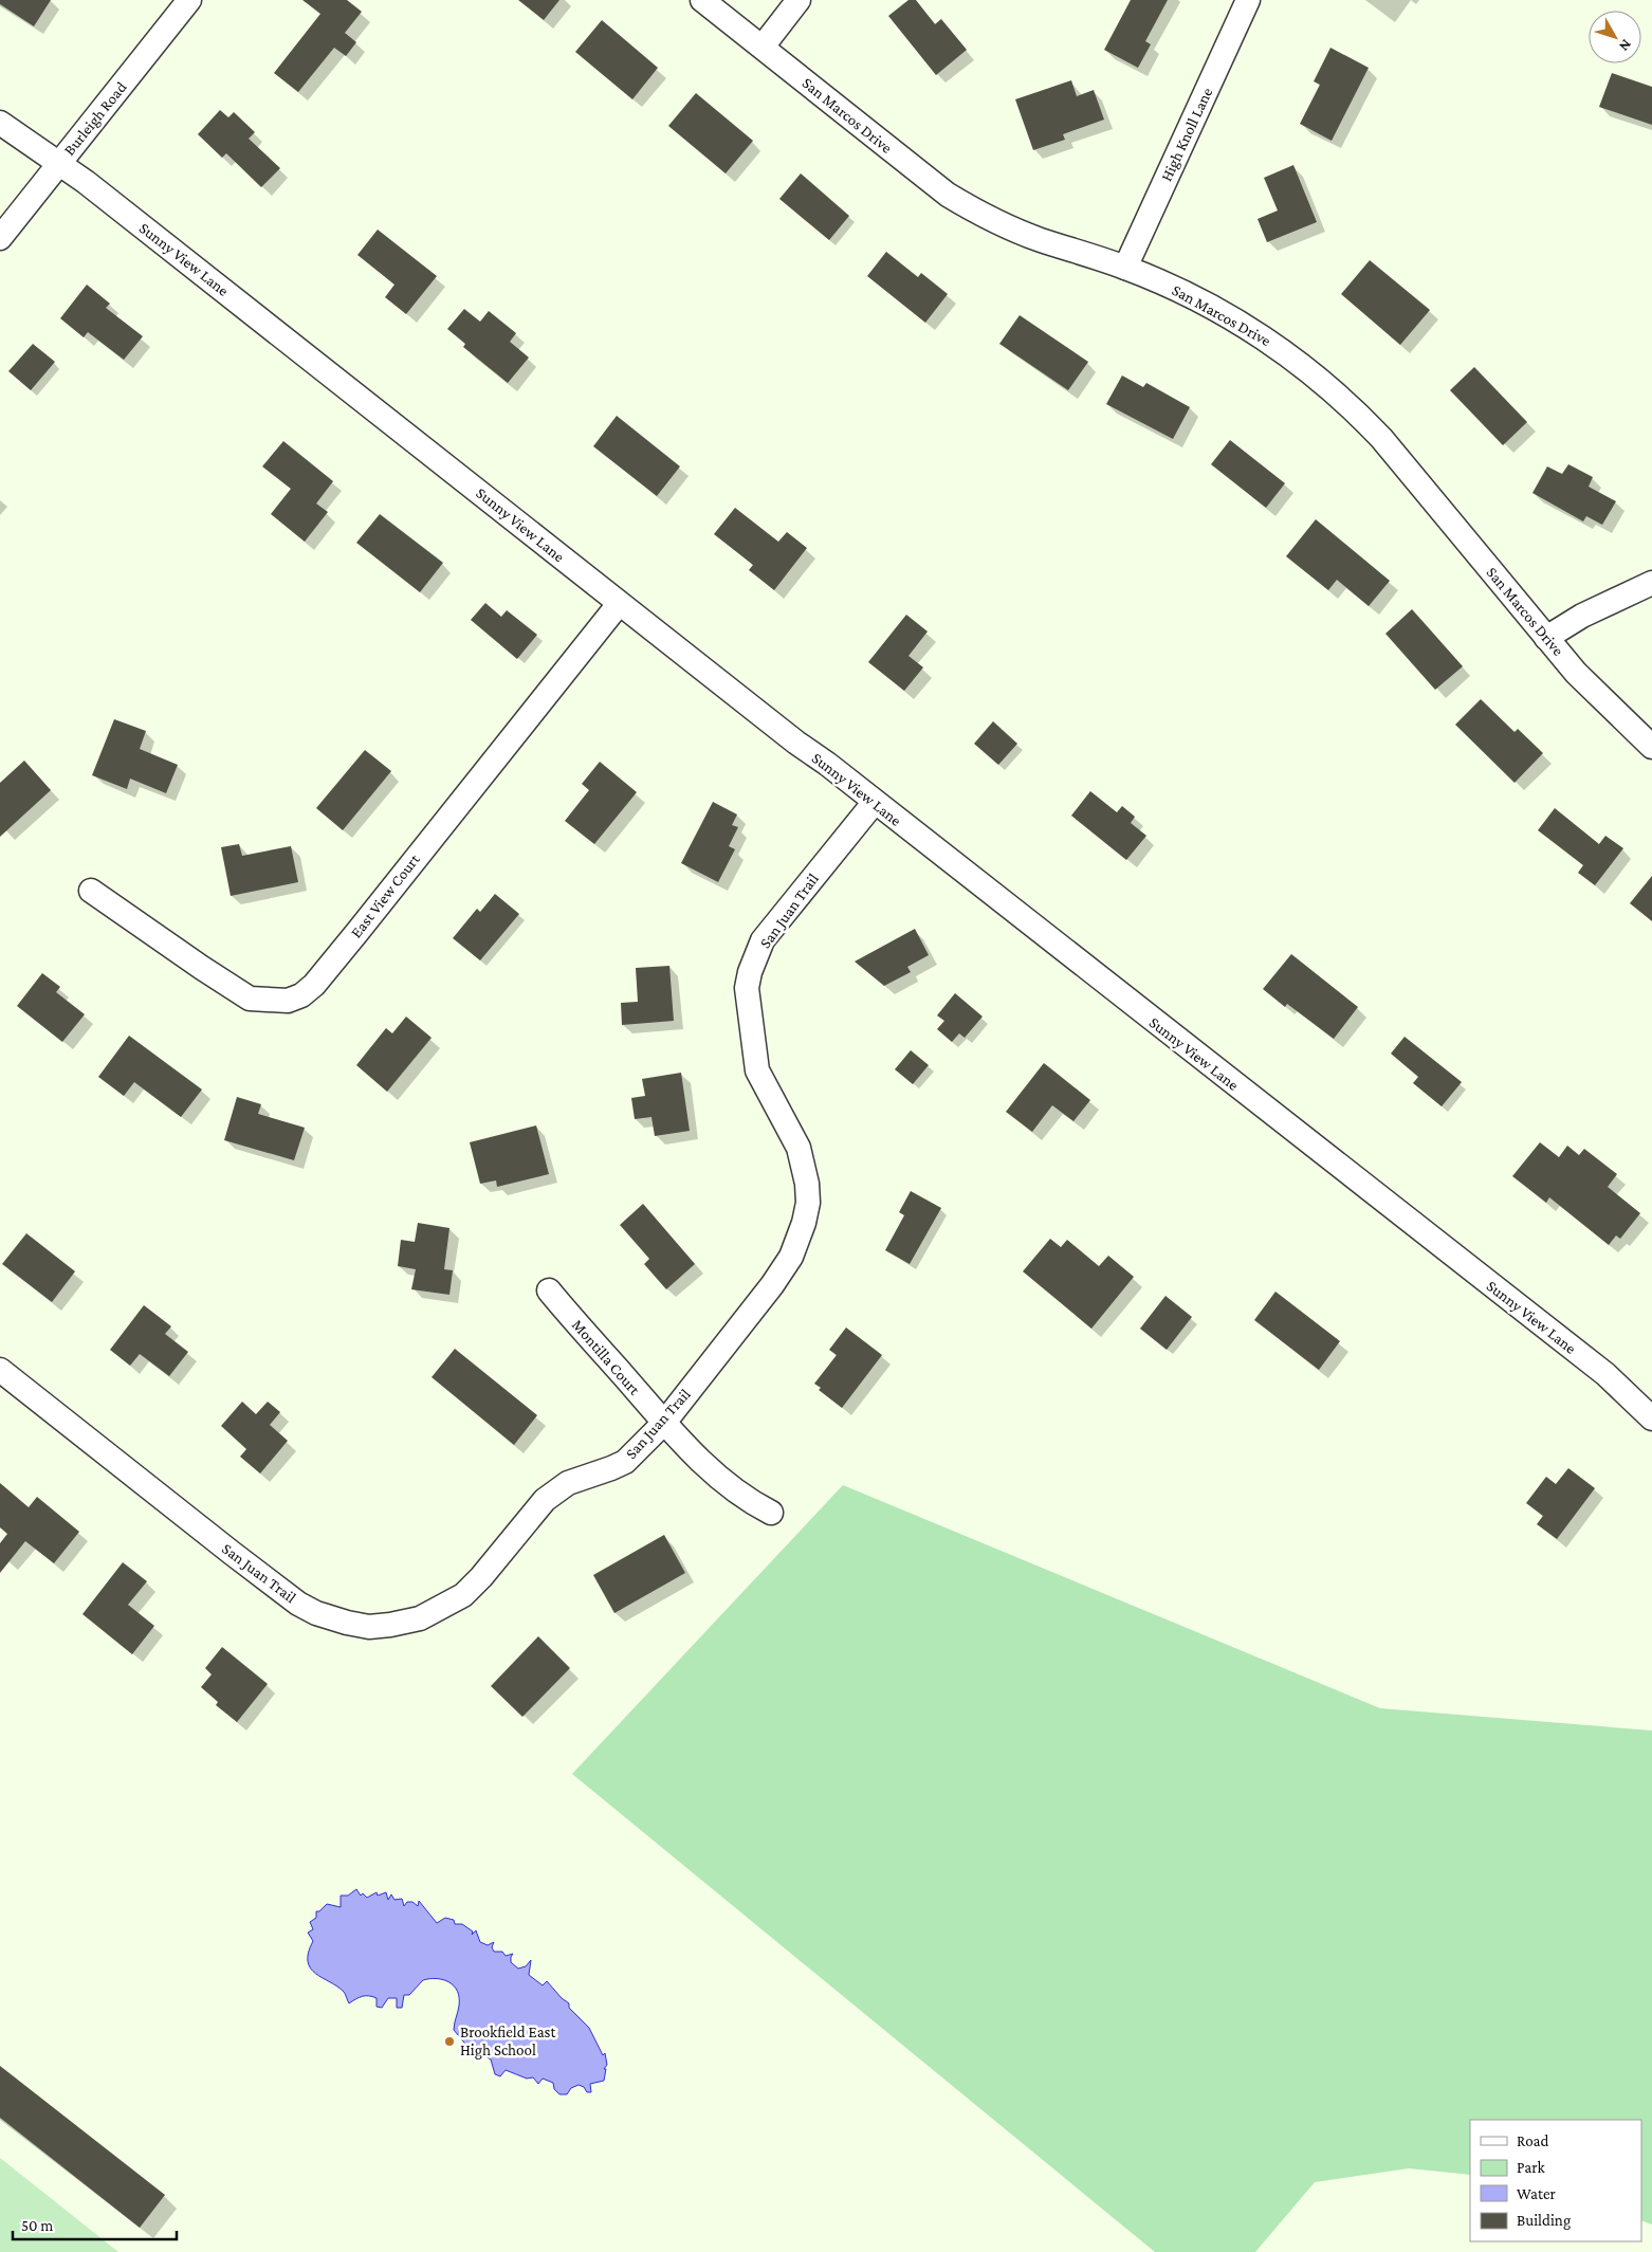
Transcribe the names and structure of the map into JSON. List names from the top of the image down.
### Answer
{
  "streets": {
    "street": [
      "San Marcos Drive",
      "Burleigh Road",
      "High Knoll Lane",
      "Sunny View Lane",
      "East View Court",
      "San Juan Trail",
      "Montilla Court"
    ]
  },
  "crossings": [
    ["San Marcos Drive", "High Knoll Lane"],
    ["Burleigh Road", "Sunny View Lane"],
    ["Sunny View Lane", "East View Court"],
    ["Sunny View Lane", "San Juan Trail"],
    ["San Juan Trail", "Montilla Court"]
  ],
  "places": ["Brookfield East High School"],
  "legend": [
    "Road",
    "Park",
    "Water",
    "Building"
  ],
  "scale_bar": "50 m",
  "north": "bottom right"
}
